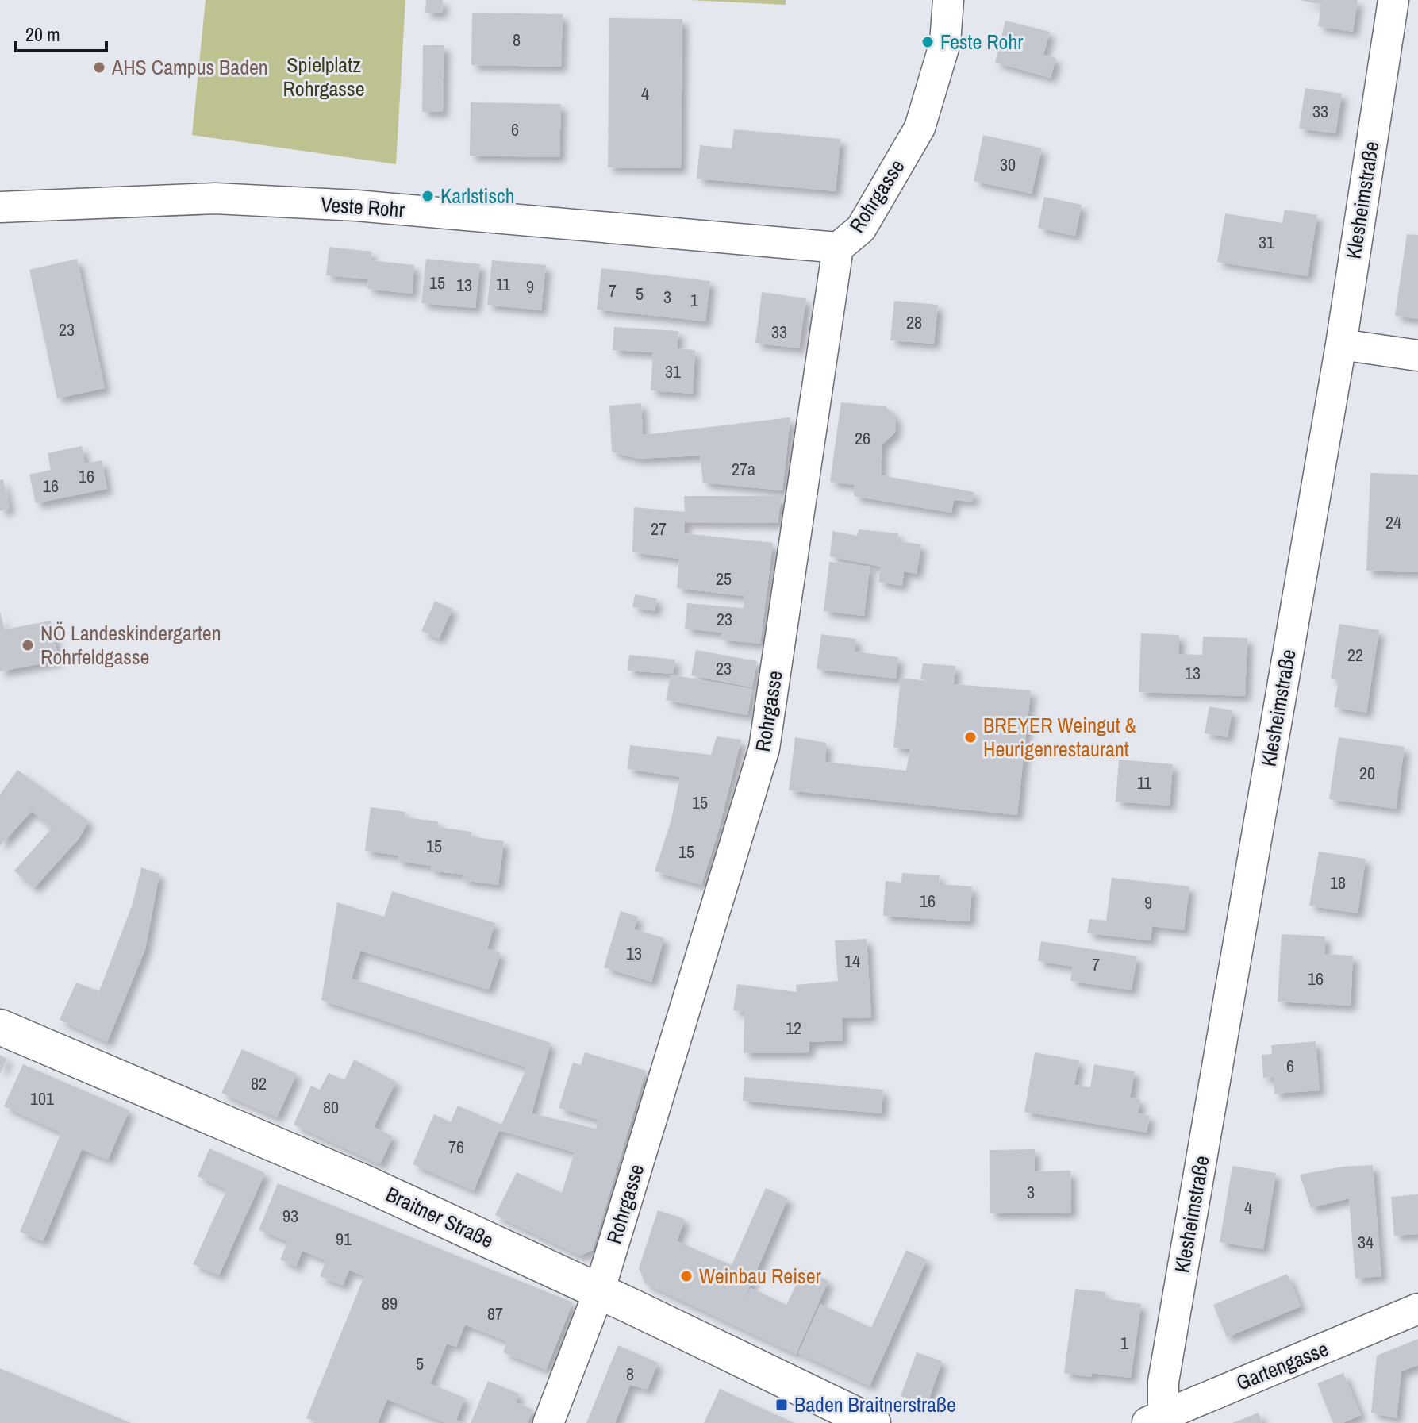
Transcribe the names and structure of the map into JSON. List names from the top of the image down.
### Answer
{
  "streets": {
    "main road": ["Braitner Straße"],
    "street": [
      "Rohrgasse",
      "Klesheimstraße",
      "Veste Rohr",
      "Gartengasse"
    ]
  },
  "crossings": [
    ["Rohrgasse", "Veste Rohr"],
    ["Rohrgasse", "Braitner Straße"],
    ["Klesheimstraße", "Gartengasse"]
  ],
  "parks": ["Spielplatz Rohrgasse"],
  "places": {
    "other": [
      "Feste Rohr",
      "AHS Campus Baden",
      "Karlstisch",
      "NÖ Landeskindergarten Rohrfeldgasse",
      "BREYER Weingut & Heurigenrestaurant",
      "Weinbau Reiser"
    ],
    "transit": ["Baden Braitnerstraße"]
  },
  "house_numbers": [
    "8",
    "4",
    "33",
    "6",
    "30",
    "31",
    "15",
    "11",
    "13",
    "9",
    "7",
    "5",
    "3",
    "1",
    "28",
    "23",
    "33",
    "31",
    "26",
    "27a",
    "16",
    "16",
    "24",
    "27",
    "25",
    "23",
    "22",
    "23",
    "13",
    "20",
    "11",
    "15",
    "15",
    "15",
    "18",
    "16",
    "9",
    "13",
    "14",
    "7",
    "16",
    "12",
    "6",
    "82",
    "101",
    "80",
    "76",
    "3",
    "4",
    "93",
    "91",
    "34",
    "89",
    "87",
    "1",
    "5",
    "8"
  ],
  "scale_bar": "20 m"
}
